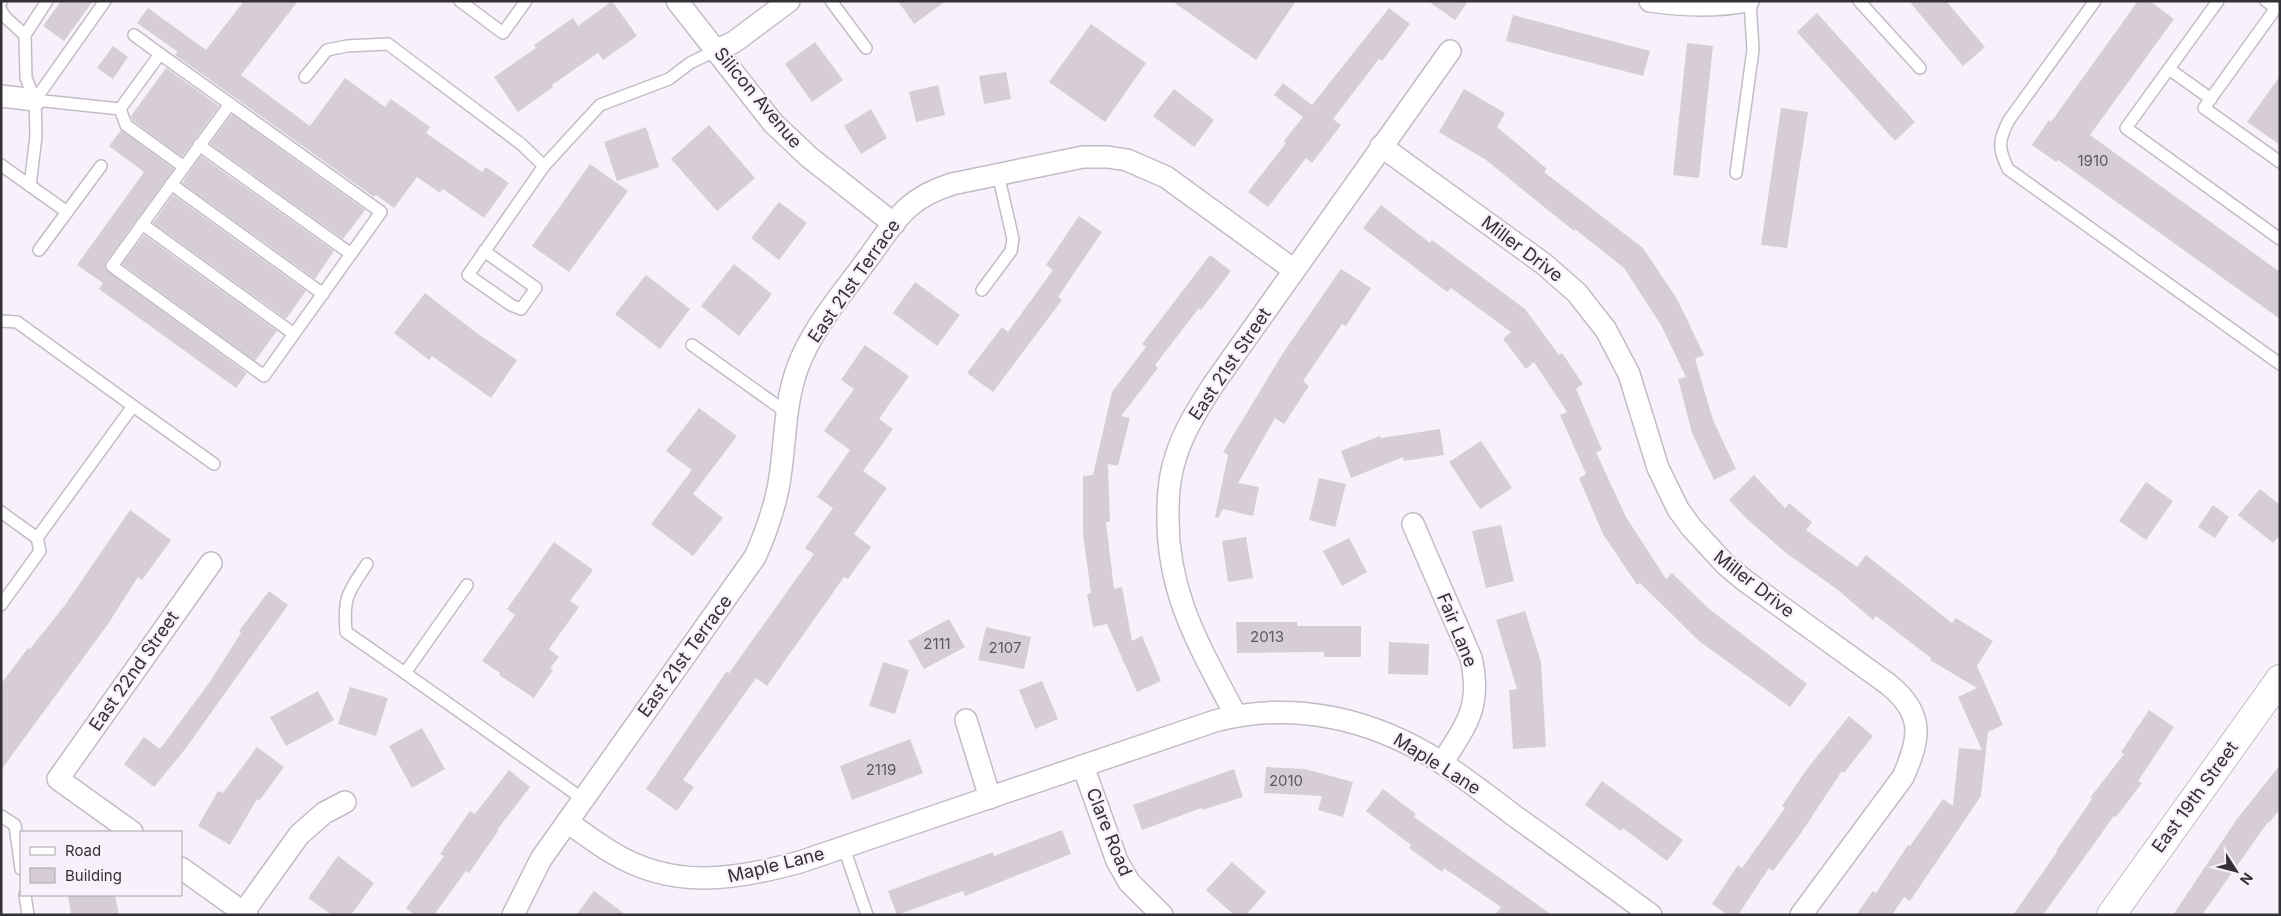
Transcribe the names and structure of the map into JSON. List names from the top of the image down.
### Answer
{
  "streets": {
    "street": [
      "Silicon Avenue",
      "Miller Drive",
      "East 21st Terrace",
      "East 21st Street",
      "Fair Lane",
      "East 22nd Street",
      "Maple Lane",
      "East 19th Street",
      "Clare Road"
    ]
  },
  "crossings": [
    ["Silicon Avenue", "East 21st Terrace"],
    ["Miller Drive", "East 21st Street"],
    ["East 21st Terrace", "East 21st Street"],
    ["East 21st Terrace", "Maple Lane"],
    ["East 21st Street", "Maple Lane"],
    ["Fair Lane", "Maple Lane"],
    ["Maple Lane", "Clare Road"]
  ],
  "house_numbers": [
    "1910",
    "2013",
    "2111",
    "2107",
    "2119",
    "2010"
  ],
  "legend": ["Road", "Building"],
  "north": "bottom right"
}
